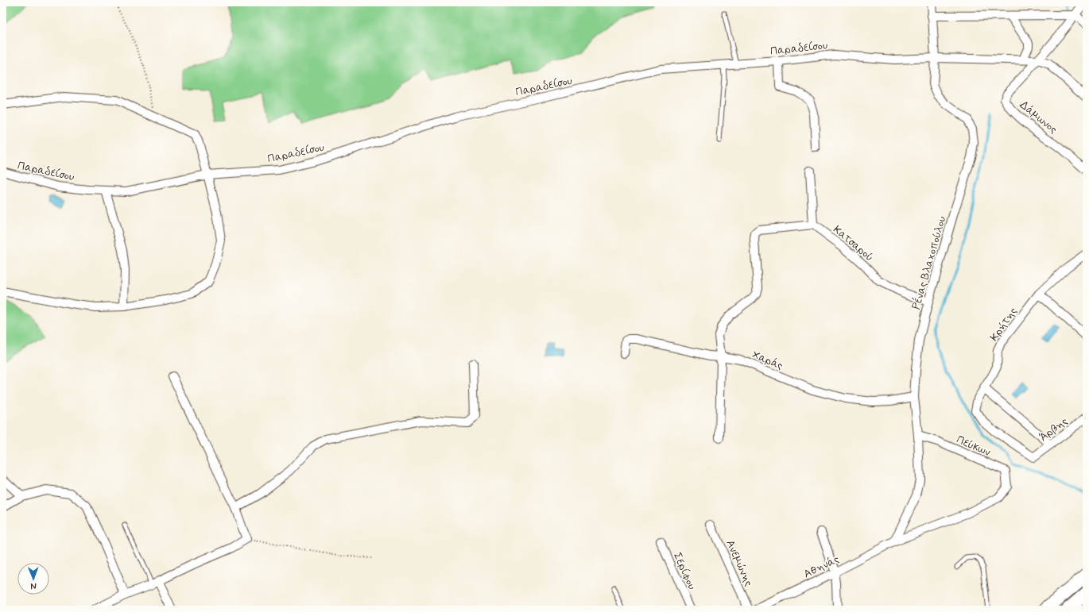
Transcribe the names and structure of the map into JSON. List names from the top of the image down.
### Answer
{
  "streets": {
    "street": [
      "Παραδείσου",
      "Δάμωνος",
      "Κατσαρού",
      "Ρένας Βλαχοπούλου",
      "Κρήτης",
      "Χαράς",
      "Άρβης",
      "Πεύκων",
      "Ανεμώνης",
      "Αθηνάς",
      "Σερίφου"
    ]
  },
  "crossings": [
    ["Παραδείσου", "Δάμωνος"],
    ["Παραδείσου", "Ρένας Βλαχοπούλου"],
    ["Κατσαρού", "Ρένας Βλαχοπούλου"],
    ["Ρένας Βλαχοπούλου", "Χαράς"],
    ["Ρένας Βλαχοπούλου", "Πεύκων"],
    ["Ρένας Βλαχοπούλου", "Αθηνάς"],
    ["Κρήτης", "Άρβης"],
    ["Πεύκων", "Αθηνάς"]
  ],
  "north": "bottom"
}
